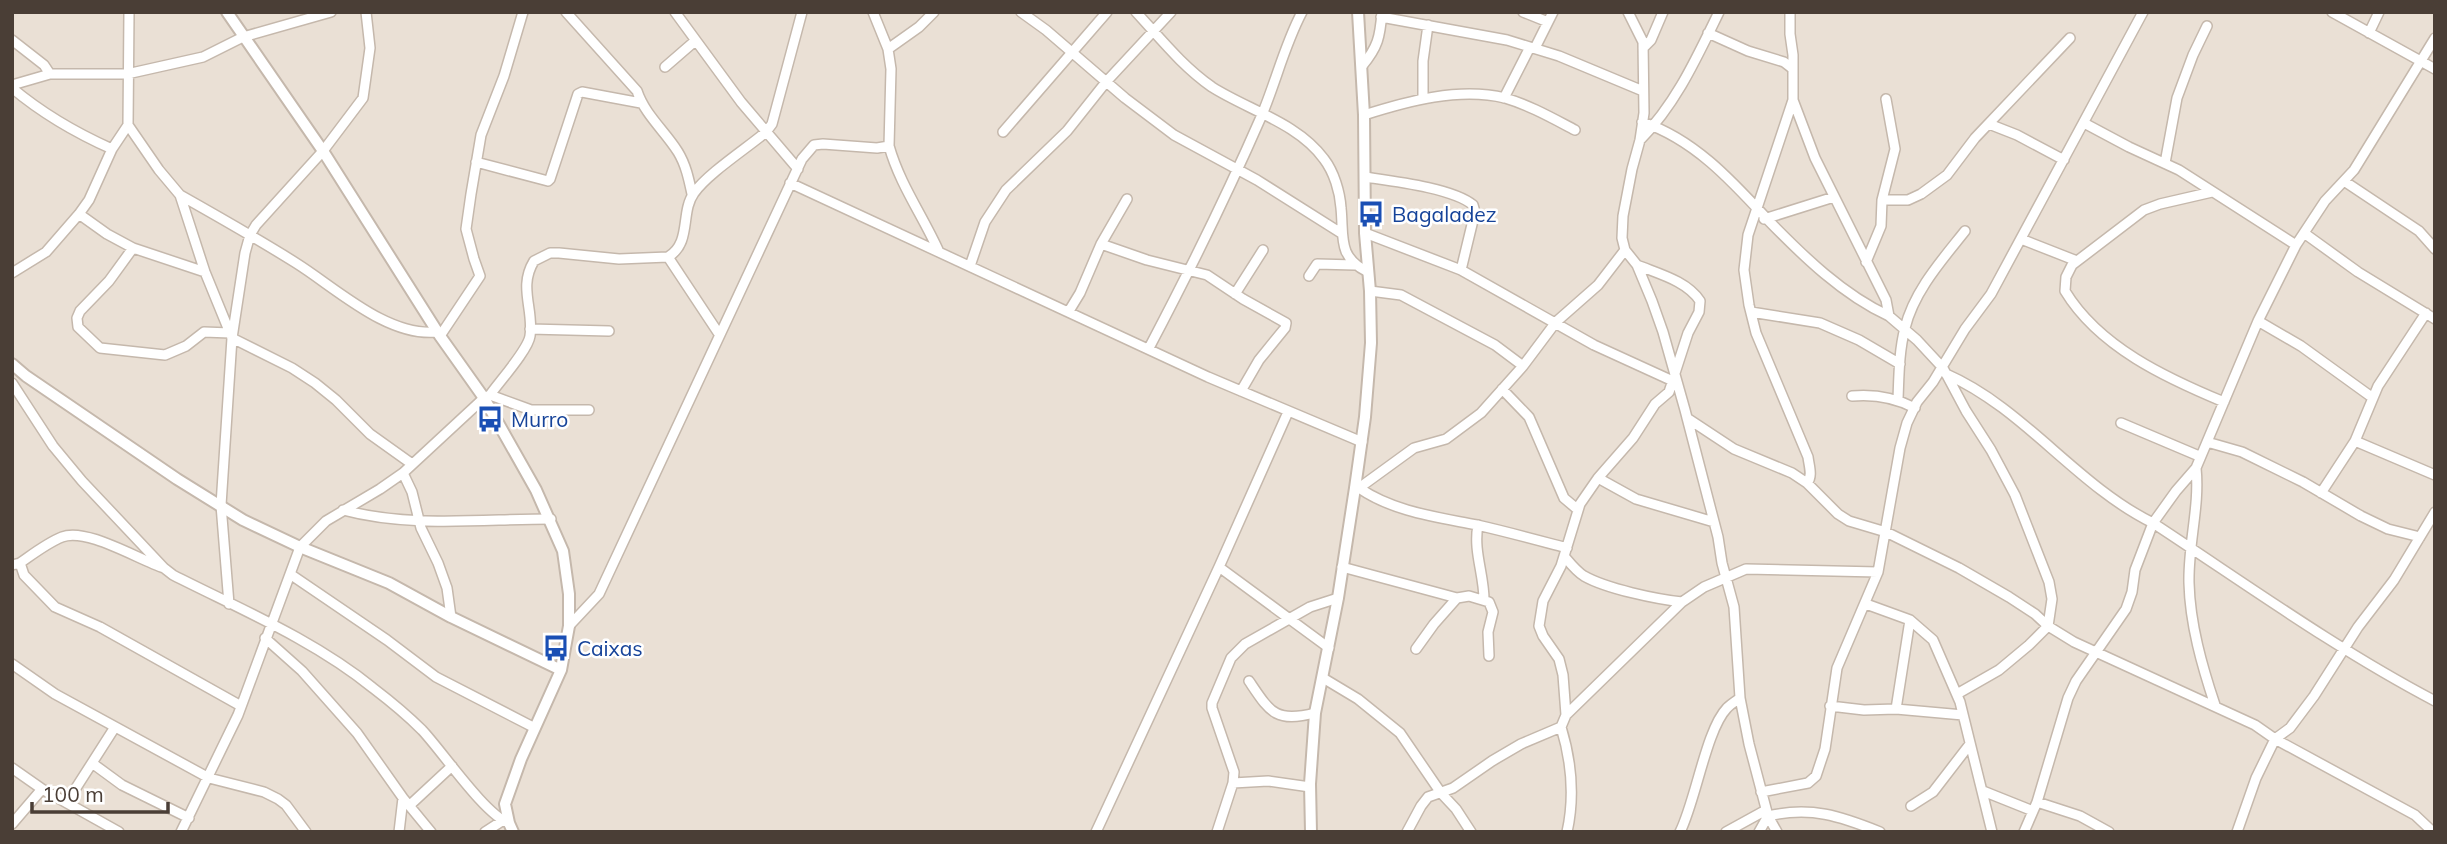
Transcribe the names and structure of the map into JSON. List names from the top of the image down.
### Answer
{
  "places": {
    "bus stop": ["Bagaladez", "Murro", "Caixas"]
  },
  "scale_bar": "100 m"
}
